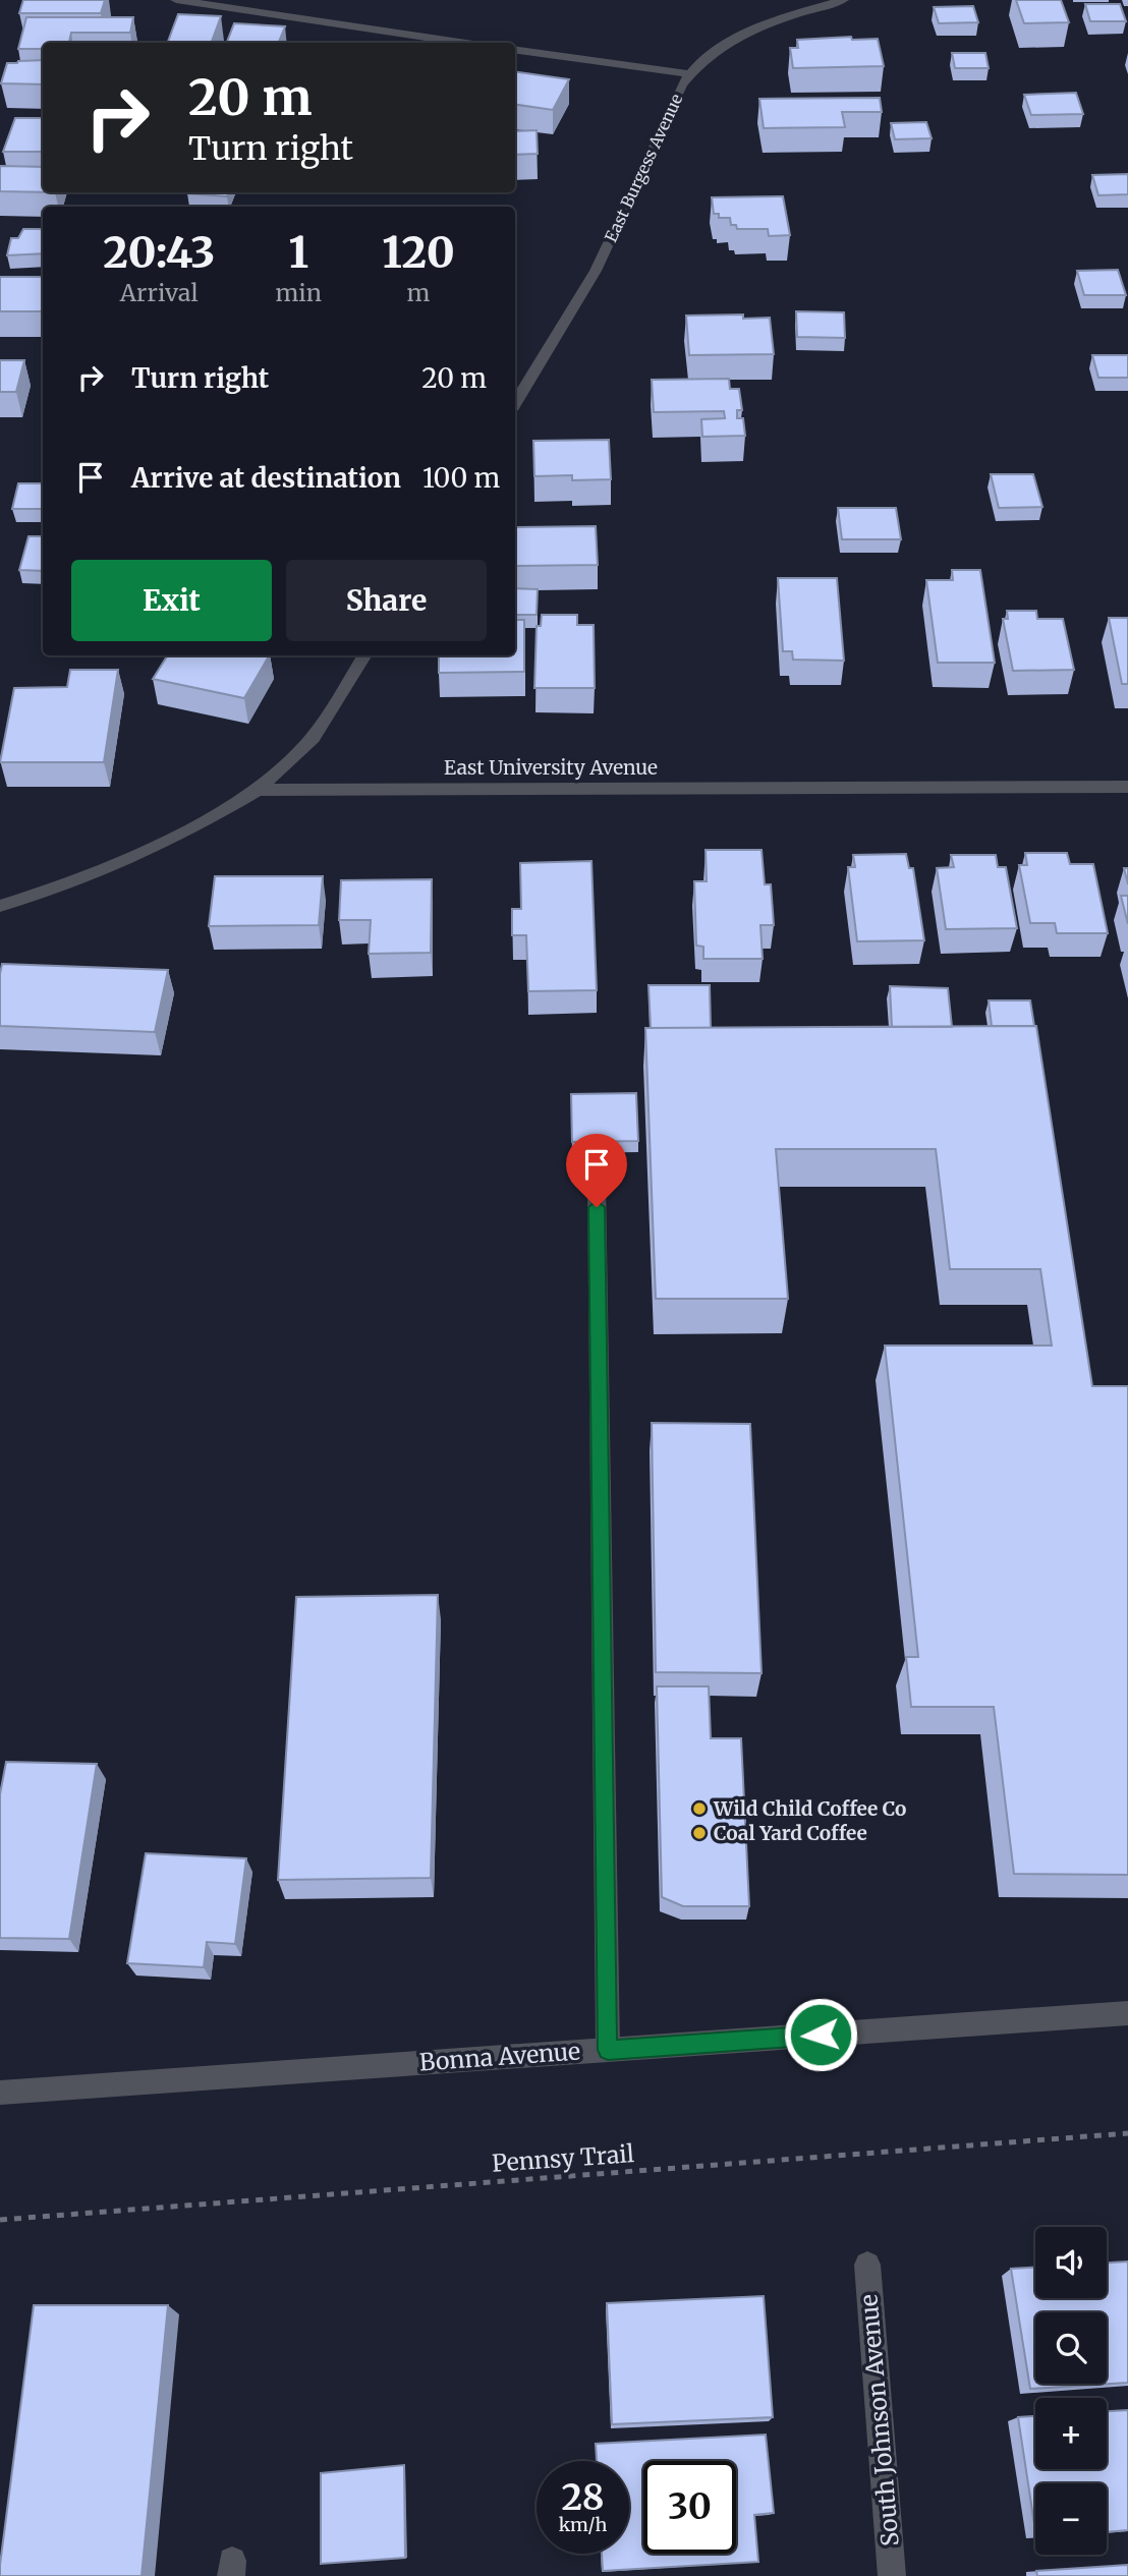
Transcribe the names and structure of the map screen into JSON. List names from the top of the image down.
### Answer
{
  "streets": {
    "street": [
      "East Burgess Avenue",
      "East University Avenue",
      "Bonna Avenue",
      "South Johnson Avenue"
    ],
    "path": ["Pennsy Trail"]
  },
  "places": ["Wild Child Coffee Co", "Coal Yard Coffee"],
  "page": {
    "turn": ["20 m", "Turn right"],
    "eta": [
      "20:43",
      "Arrival",
      "1",
      "min",
      "120",
      "m"
    ],
    "list": [
      {
        "name": "Turn right",
        "value": "20 m"
      },
      {
        "name": "Arrive at destination",
        "value": "100 m"
      }
    ],
    "buttons": ["Exit", "Share"],
    "map_buttons": ["+", "−"],
    "speed": "28 km/h",
    "limit": "30"
  }
}
